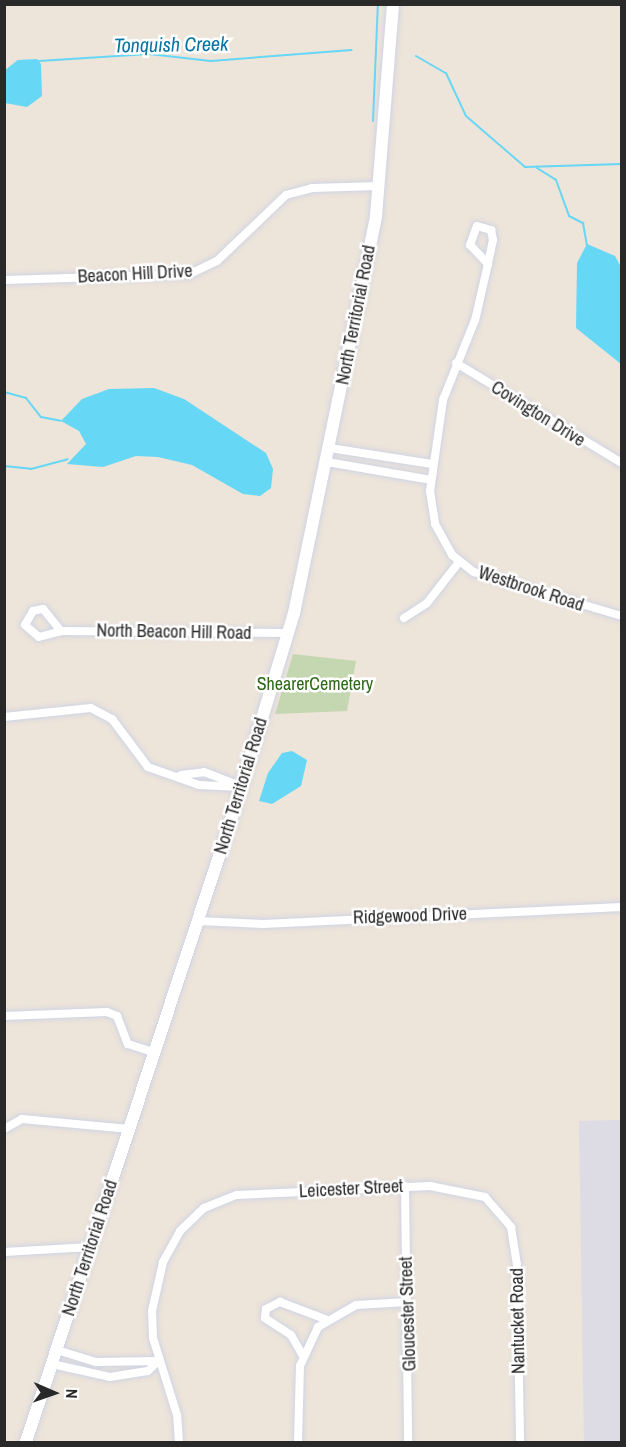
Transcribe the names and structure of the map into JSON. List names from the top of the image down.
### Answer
{
  "streets": {
    "main road": ["North Territorial Road"],
    "street": [
      "Beacon Hill Drive",
      "Covington Drive",
      "Westbrook Road",
      "North Beacon Hill Road",
      "Ridgewood Drive",
      "Leicester Street",
      "Gloucester Street",
      "Nantucket Road"
    ]
  },
  "crossings": [
    ["Beacon Hill Drive", "North Territorial Road"],
    ["North Territorial Road", "North Beacon Hill Road"],
    ["North Territorial Road", "Ridgewood Drive"],
    ["Covington Drive", "Westbrook Road"],
    ["Leicester Street", "Gloucester Street"],
    ["Leicester Street", "Nantucket Road"]
  ],
  "water": ["Tonquish Creek"],
  "parks": ["ShearerCemetery"],
  "north": "right"
}
